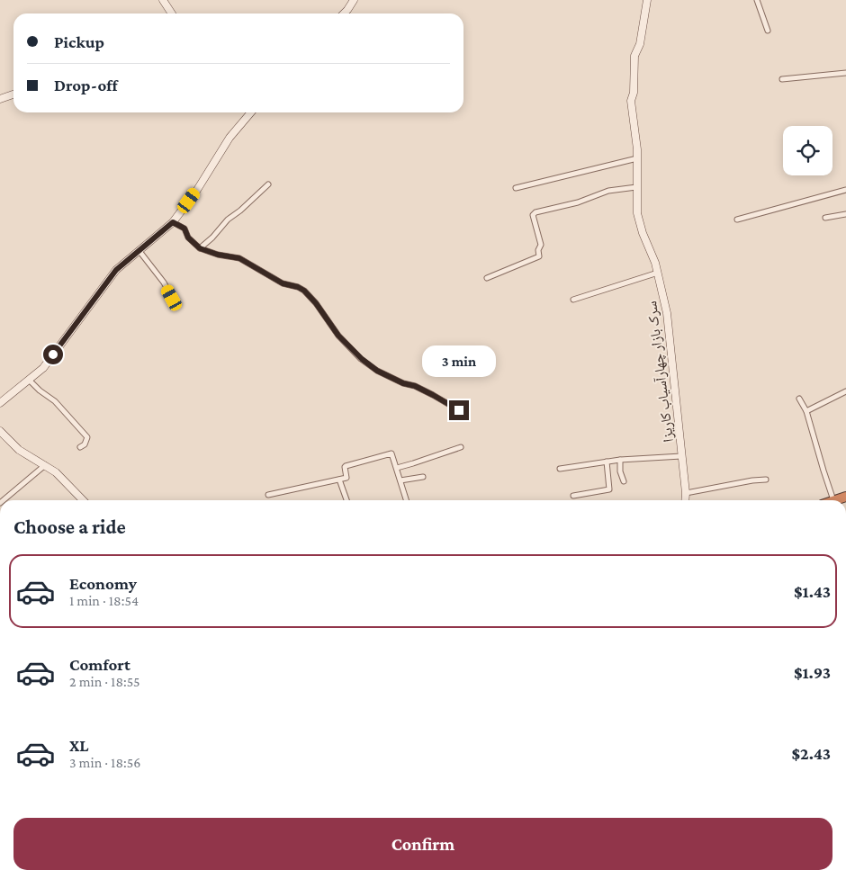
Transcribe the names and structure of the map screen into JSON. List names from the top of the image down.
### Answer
{
  "streets": {
    "street": ["سرک بازار چهارآسیاب کاریزا"]
  },
  "page": {
    "banner": ["Pickup", "Drop-off"],
    "bubble": "3 min",
    "heading": "Choose a ride",
    "list": [
      {
        "name": "Economy",
        "note": "1 min · 18:54",
        "value": "$1.43"
      },
      {
        "name": "Comfort",
        "note": "2 min · 18:55",
        "value": "$1.93"
      },
      {
        "name": "XL",
        "note": "3 min · 18:56",
        "value": "$2.43"
      }
    ],
    "buttons": "Confirm"
  }
}
